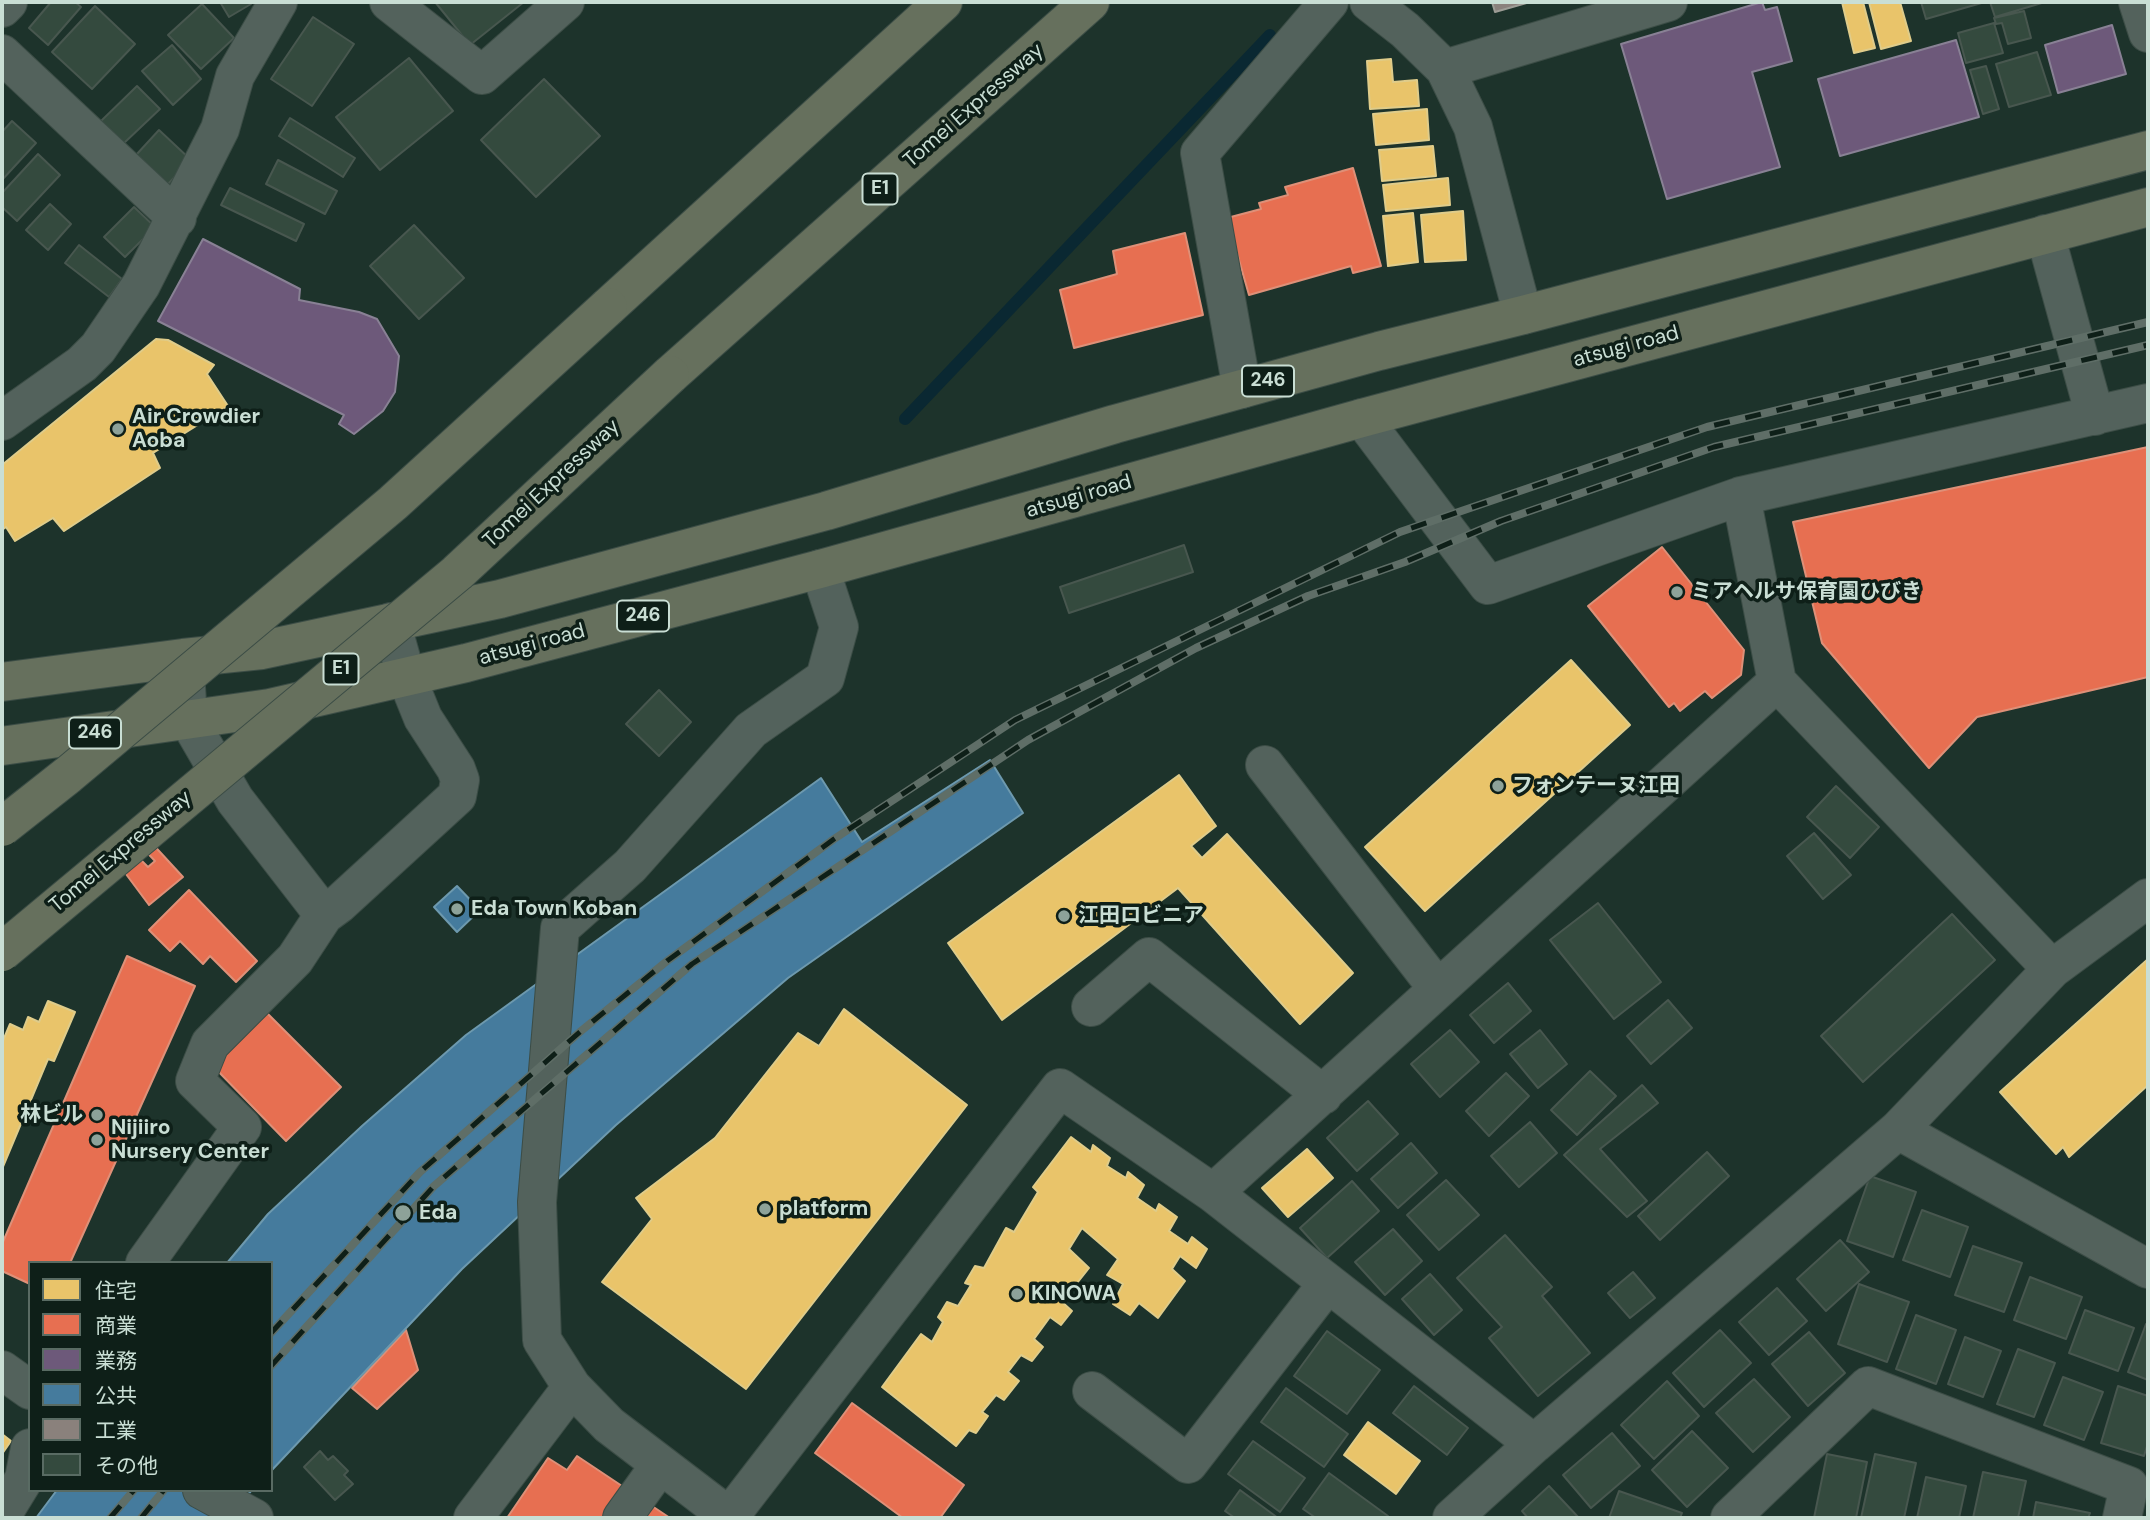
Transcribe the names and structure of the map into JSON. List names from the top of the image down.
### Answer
{
  "streets": {
    "highway": [
      "Tomei Expressway",
      "E1",
      "atsugi road",
      "246"
    ]
  },
  "places": [
    "Air Crowdier Aoba",
    "ミアヘルサ保育園ひびき",
    "フォンテーヌ江田",
    "Eda Town Koban",
    "江田ロビニア",
    "林ビル",
    "Nijiiro Nursery Center",
    "platform",
    "Eda",
    "KINOWA"
  ],
  "legend": [
    "住宅",
    "商業",
    "業務",
    "公共",
    "工業",
    "その他"
  ]
}
